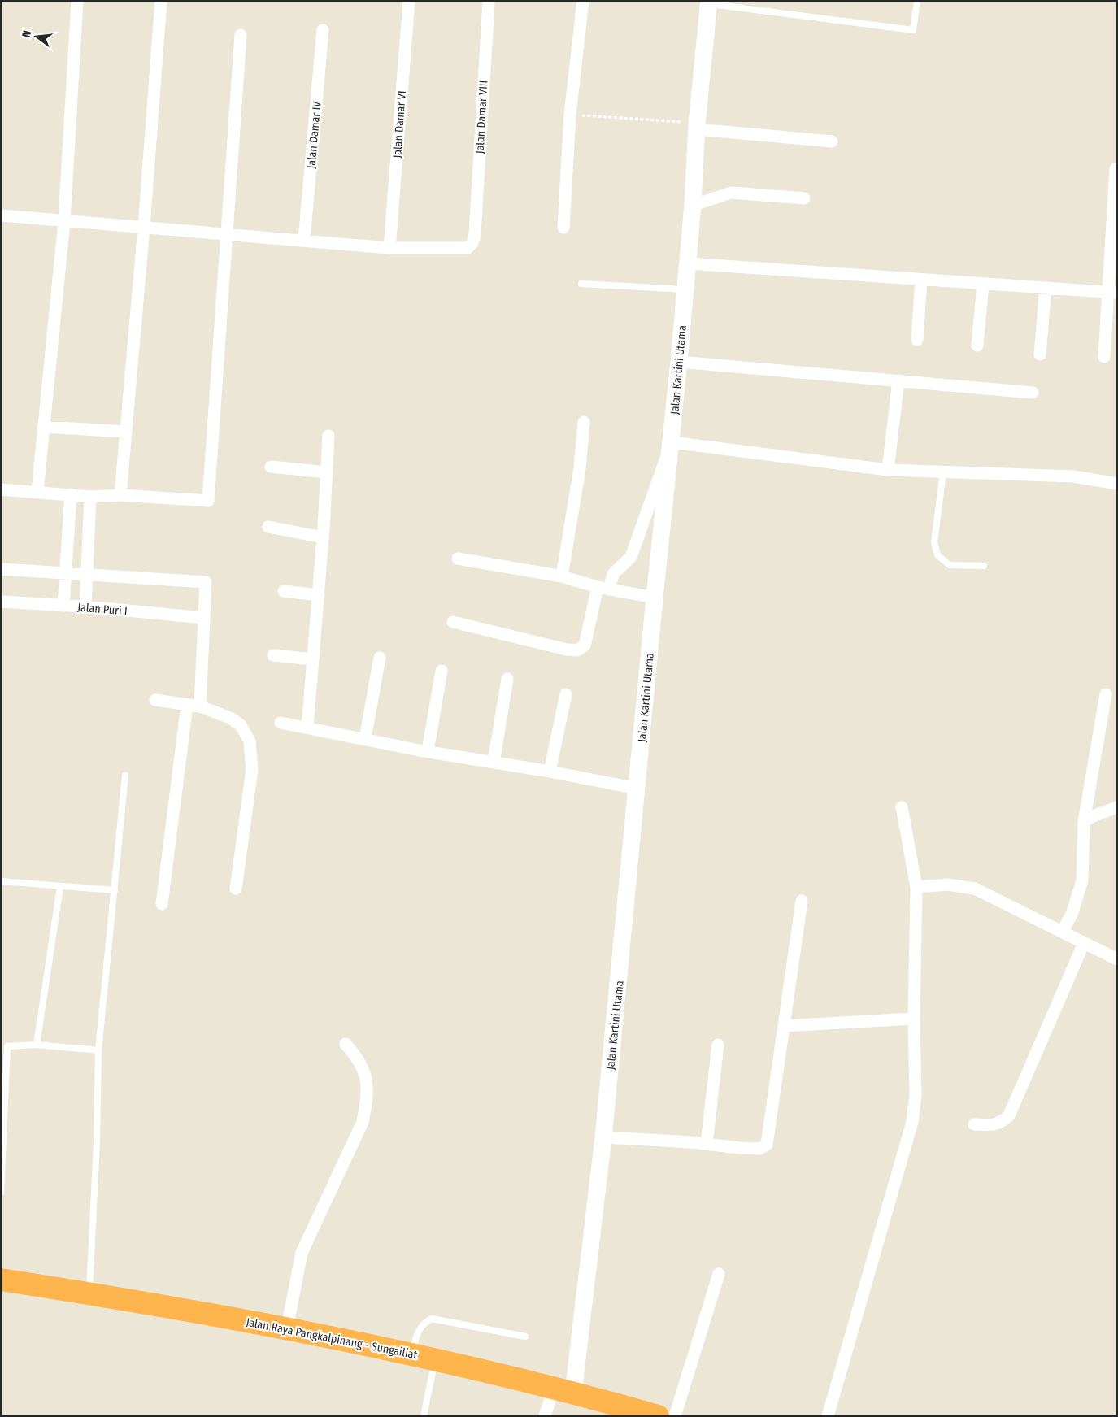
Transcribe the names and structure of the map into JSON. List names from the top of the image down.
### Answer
{
  "streets": {
    "highway": ["Jalan Raya Pangkalpinang - Sungailiat"],
    "street": [
      "Jalan Damar VIII",
      "Jalan Damar VI",
      "Jalan Damar IV",
      "Jalan Kartini Utama",
      "Jalan Puri I"
    ]
  },
  "crossings": [
    ["Jalan Damar VIII", "Jalan Damar VI"],
    ["Jalan Kartini Utama", "Jalan Raya Pangkalpinang - Sungailiat"]
  ],
  "north": "left"
}
